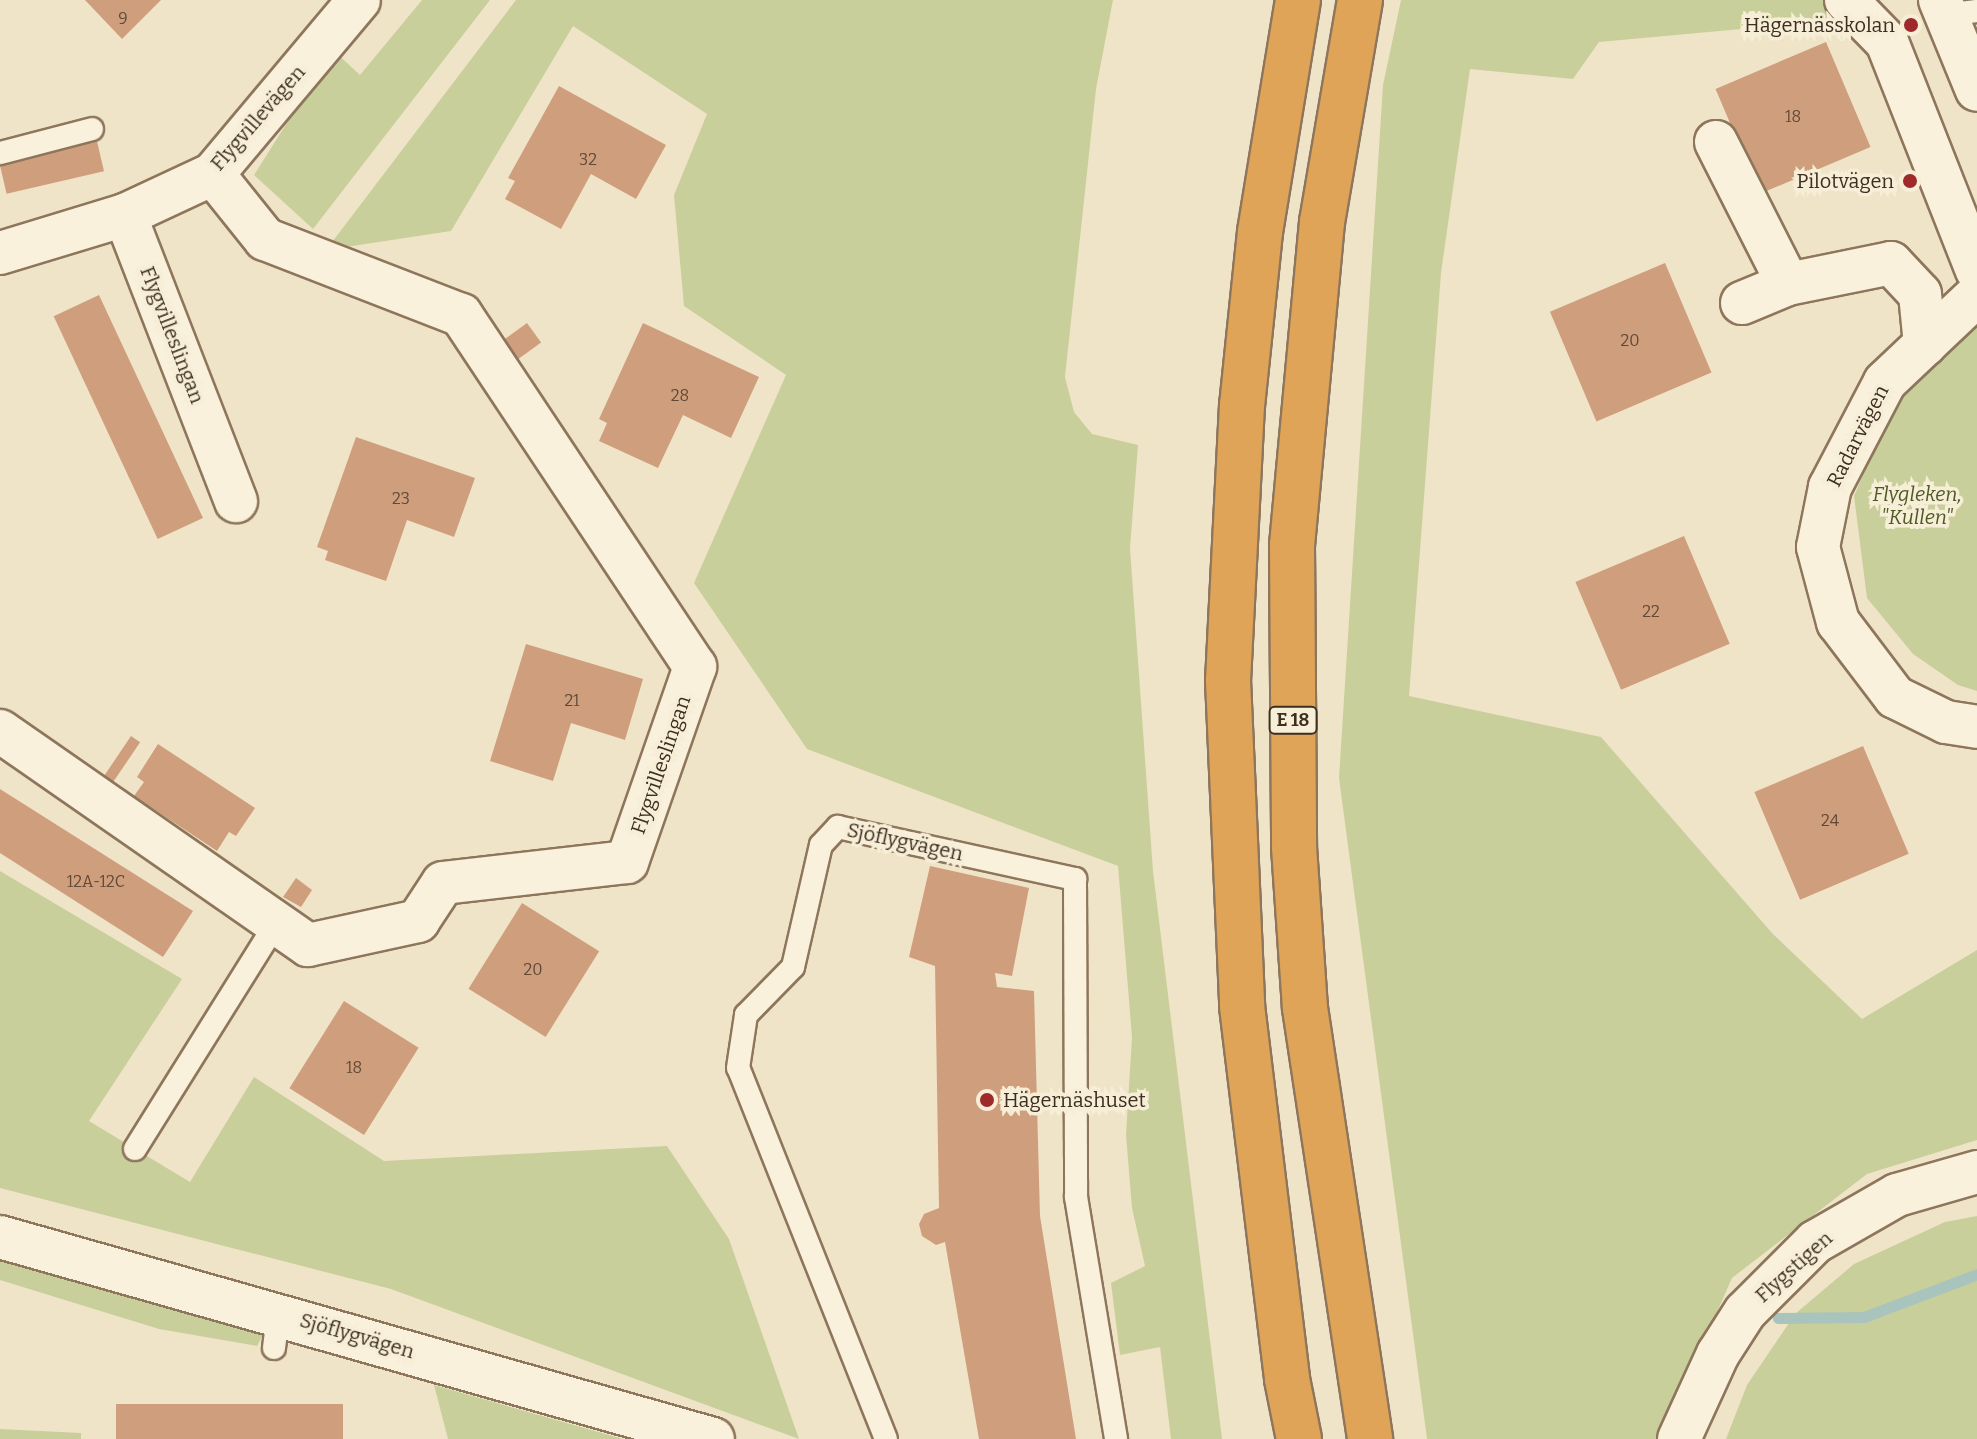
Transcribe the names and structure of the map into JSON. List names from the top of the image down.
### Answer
{
  "streets": {
    "highway": ["E 18"],
    "street": [
      "Flygvillevägen",
      "Flygvilleslingan",
      "Radarvägen",
      "Sjöflygvägen",
      "Flygstigen"
    ]
  },
  "crossings": [
    ["Flygvillevägen", "Flygvilleslingan"]
  ],
  "parks": ["Flygleken, \"Kullen\""],
  "places": ["Hägernässkolan", "Pilotvägen", "Hägernäshuset"],
  "house_numbers": [
    "9",
    "18",
    "32",
    "20",
    "28",
    "23",
    "22",
    "21",
    "24",
    "12A-12C",
    "20",
    "18"
  ]
}
